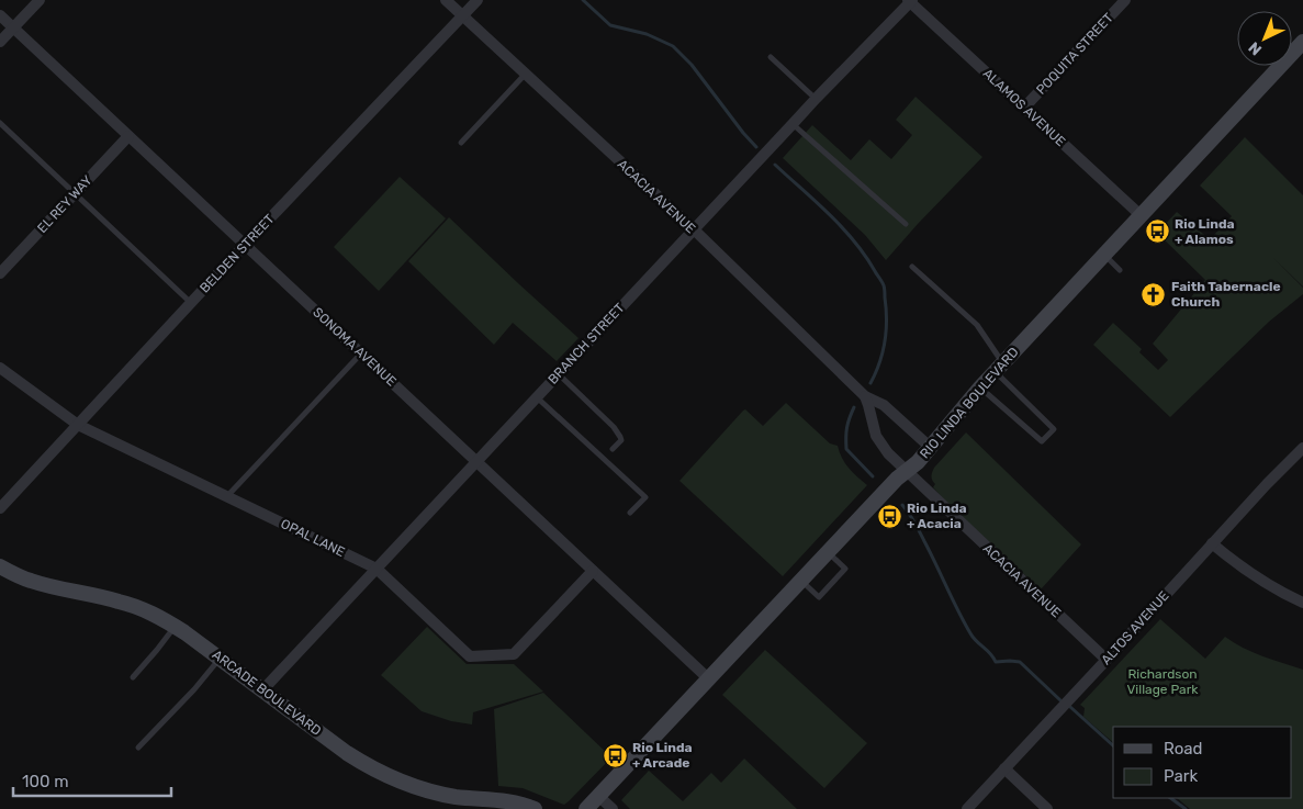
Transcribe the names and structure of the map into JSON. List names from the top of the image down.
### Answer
{
  "streets": {
    "main road": ["RIO LINDA BOULEVARD", "ARCADE BOULEVARD"],
    "street": [
      "POQUITA STREET",
      "ALAMOS AVENUE",
      "ACACIA AVENUE",
      "EL REY WAY",
      "BELDEN STREET",
      "BRANCH STREET",
      "SONOMA AVENUE",
      "OPAL LANE",
      "ALTOS AVENUE"
    ]
  },
  "crossings": [
    ["POQUITA STREET", "ALAMOS AVENUE"],
    ["ALAMOS AVENUE", "BRANCH STREET"],
    ["ALAMOS AVENUE", "RIO LINDA BOULEVARD"],
    ["ACACIA AVENUE", "BELDEN STREET"],
    ["ACACIA AVENUE", "BRANCH STREET"],
    ["ACACIA AVENUE", "RIO LINDA BOULEVARD"],
    ["ACACIA AVENUE", "ALTOS AVENUE"],
    ["EL REY WAY", "SONOMA AVENUE"],
    ["BELDEN STREET", "SONOMA AVENUE"],
    ["BELDEN STREET", "OPAL LANE"],
    ["BRANCH STREET", "SONOMA AVENUE"],
    ["BRANCH STREET", "OPAL LANE"],
    ["BRANCH STREET", "ARCADE BOULEVARD"],
    ["SONOMA AVENUE", "RIO LINDA BOULEVARD"],
    ["SONOMA AVENUE", "OPAL LANE"]
  ],
  "parks": ["Richardson Village Park"],
  "places": {
    "bus stop": ["Rio Linda + Alamos", "Rio Linda + Acacia", "Rio Linda + Arcade"],
    "church": ["Faith Tabernacle Church"]
  },
  "legend": ["Road", "Park"],
  "scale_bar": "100 m",
  "north": "bottom left"
}
